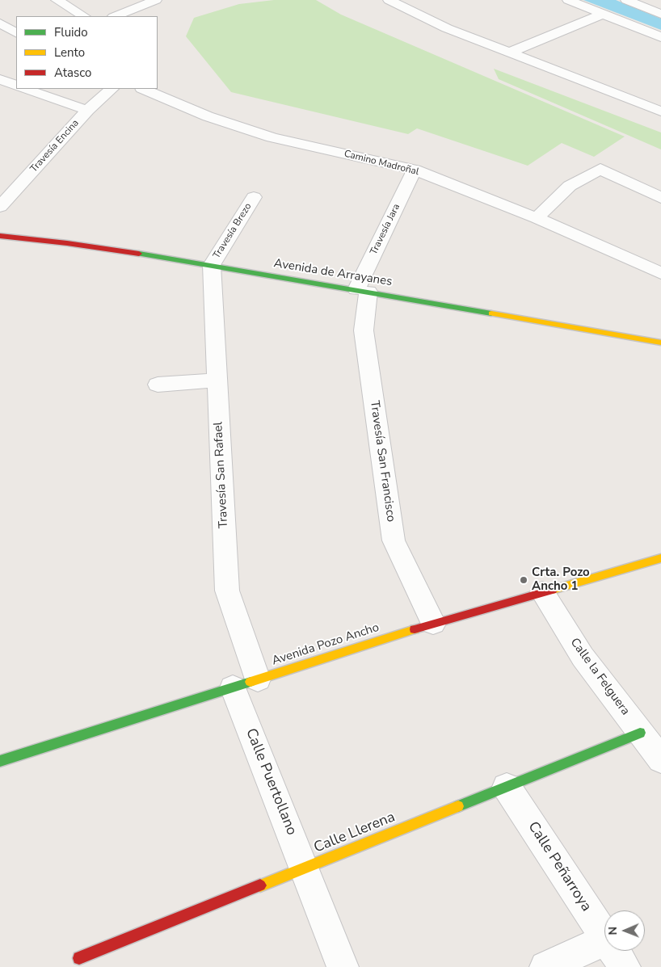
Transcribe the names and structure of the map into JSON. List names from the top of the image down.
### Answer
{
  "streets": {
    "street": [
      "Travesía Encina",
      "Camino Madroñal",
      "Travesía Jara",
      "Travesía Brezo",
      "Avenida de Arrayanes",
      "Travesía San Francisco",
      "Travesía San Rafael",
      "Avenida Pozo Ancho",
      "Calle la Felguera",
      "Calle Puertollano",
      "Calle Llerena",
      "Calle Peñarroya"
    ]
  },
  "crossings": [
    ["Camino Madroñal", "Travesía Jara"],
    ["Travesía Jara", "Avenida de Arrayanes"],
    ["Travesía Jara", "Travesía San Francisco"],
    ["Travesía Brezo", "Avenida de Arrayanes"],
    ["Travesía Brezo", "Travesía San Rafael"],
    ["Avenida de Arrayanes", "Travesía San Francisco"],
    ["Avenida de Arrayanes", "Travesía San Rafael"],
    ["Travesía San Francisco", "Avenida Pozo Ancho"],
    ["Travesía San Rafael", "Avenida Pozo Ancho"],
    ["Travesía San Rafael", "Calle Puertollano"],
    ["Avenida Pozo Ancho", "Calle la Felguera"],
    ["Avenida Pozo Ancho", "Calle Puertollano"],
    ["Calle la Felguera", "Calle Llerena"],
    ["Calle Puertollano", "Calle Llerena"],
    ["Calle Llerena", "Calle Peñarroya"]
  ],
  "places": ["Crta. Pozo Ancho 1"],
  "legend": ["Fluido", "Lento", "Atasco"],
  "north": "left"
}
